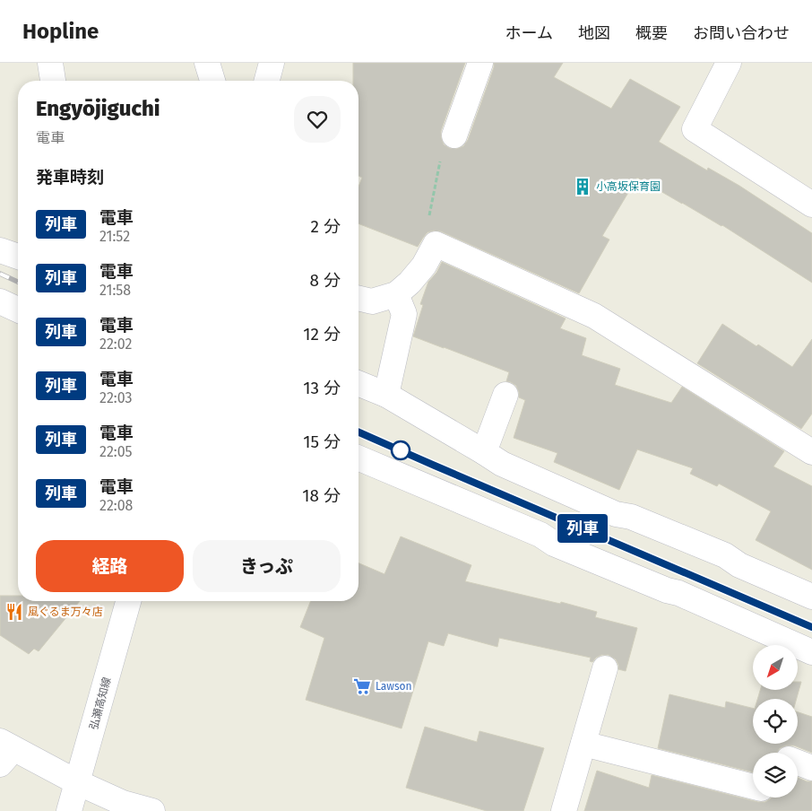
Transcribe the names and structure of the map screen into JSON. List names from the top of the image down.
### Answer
{
  "streets": {
    "street": ["弘瀬高知線"]
  },
  "places": {
    "building": ["小高坂保育園"],
    "restaurant": ["風ぐるま万々店"],
    "supermarket": ["Lawson"]
  },
  "north": "bottom left",
  "page": {
    "header": "Hopline",
    "nav": [
      "ホーム",
      "地図",
      "概要",
      "お問い合わせ"
    ],
    "on_map": "列車",
    "heading": [
      ["Engyōjiguchi", "電車"],
      "発車時刻"
    ],
    "list": [
      {
        "mark": "列車",
        "name": "電車",
        "note": "21:52",
        "value": "2 分"
      },
      {
        "mark": "列車",
        "name": "電車",
        "note": "21:58",
        "value": "8 分"
      },
      {
        "mark": "列車",
        "name": "電車",
        "note": "22:02",
        "value": "12 分"
      },
      {
        "mark": "列車",
        "name": "電車",
        "note": "22:03",
        "value": "13 分"
      },
      {
        "mark": "列車",
        "name": "電車",
        "note": "22:05",
        "value": "15 分"
      },
      {
        "mark": "列車",
        "name": "電車",
        "note": "22:08",
        "value": "18 分"
      }
    ],
    "buttons": ["経路", "きっぷ"]
  }
}
